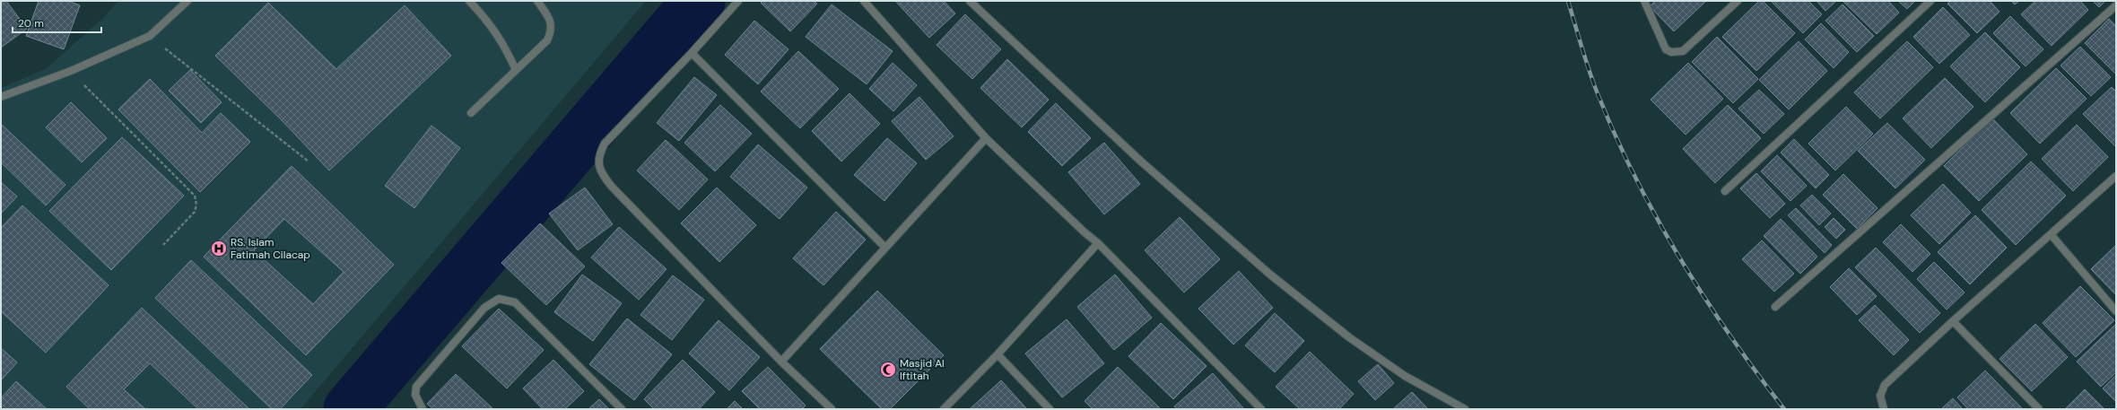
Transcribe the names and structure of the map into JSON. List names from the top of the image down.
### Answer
{
  "places": {
    "hospital": ["RS. Islam Fatimah Cilacap"],
    "mosque": ["Masjid Al Iftitah"]
  },
  "scale_bar": "20 m"
}
